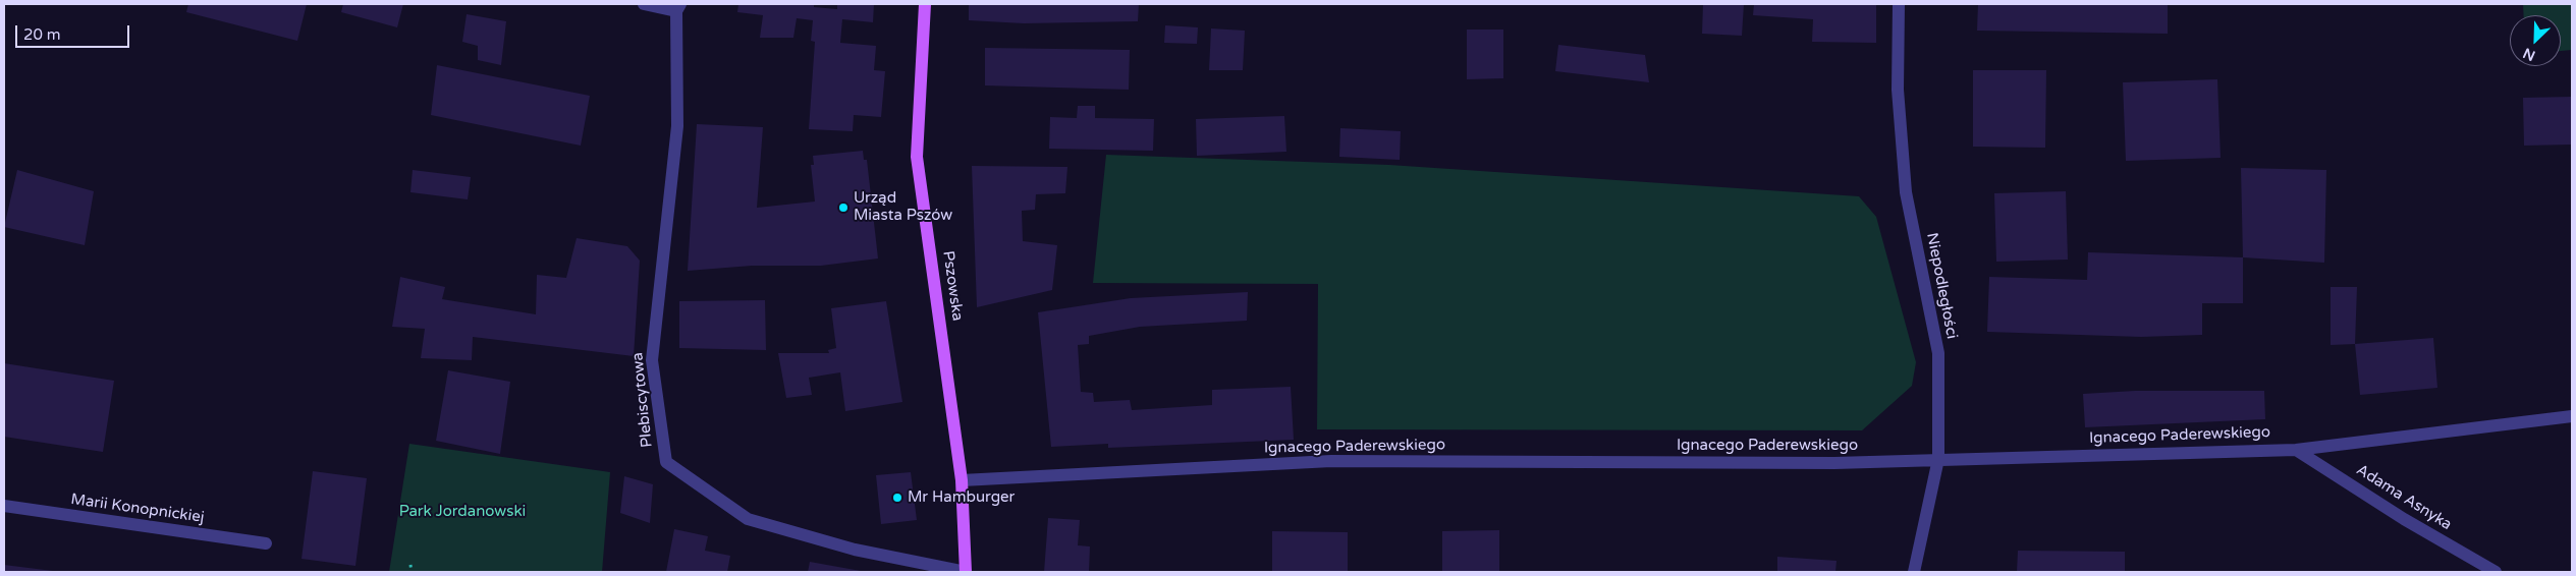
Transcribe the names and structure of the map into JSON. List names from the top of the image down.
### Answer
{
  "streets": {
    "main road": ["Pszowska"],
    "street": [
      "Niepodległości",
      "Plebiscytowa",
      "Ignacego Paderewskiego",
      "Adama Asnyka",
      "Marii Konopnickiej"
    ]
  },
  "crossings": [
    ["Pszowska", "Plebiscytowa"],
    ["Pszowska", "Ignacego Paderewskiego"],
    ["Niepodległości", "Ignacego Paderewskiego"],
    ["Ignacego Paderewskiego", "Adama Asnyka"]
  ],
  "parks": ["Park Jordanowski"],
  "places": ["Urząd Miasta Pszów", "Mr Hamburger"],
  "scale_bar": "20 m",
  "north": "bottom left"
}
